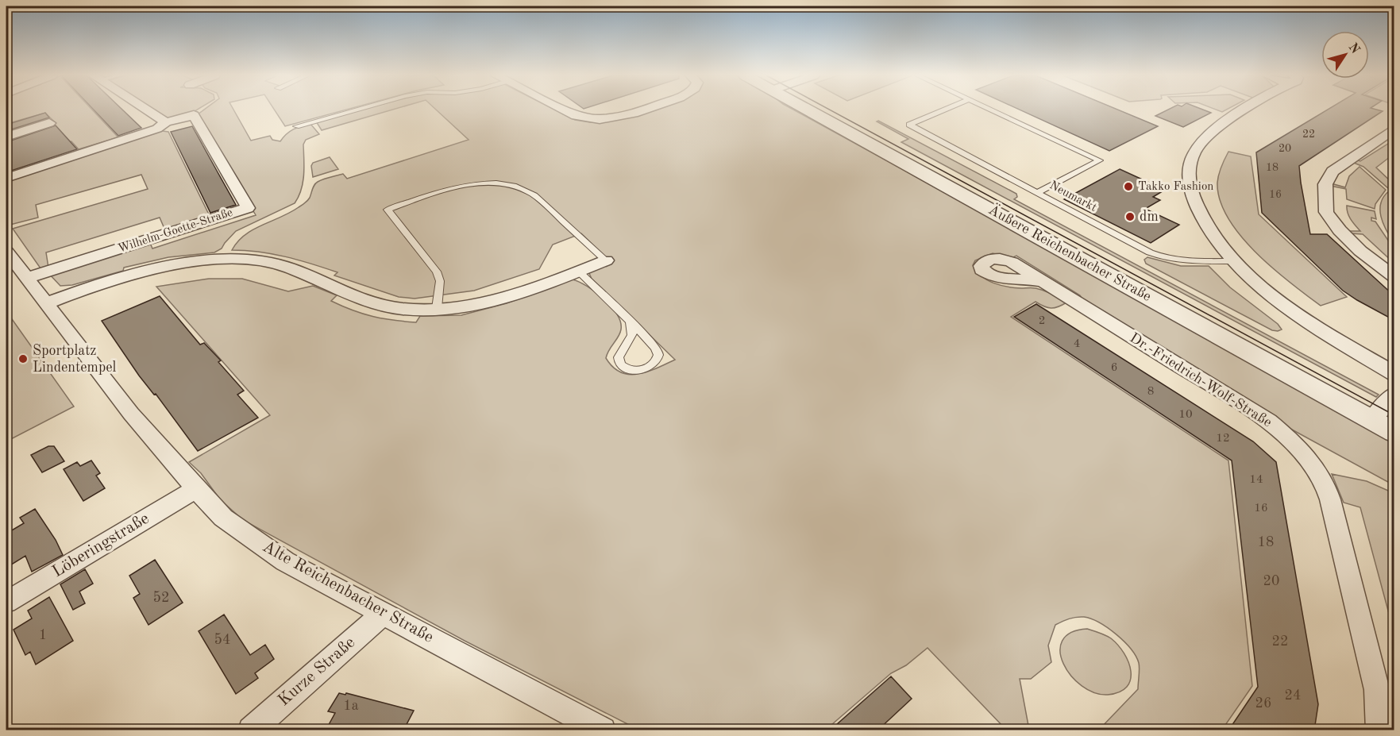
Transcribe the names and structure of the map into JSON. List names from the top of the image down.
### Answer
{
  "streets": {
    "street": [
      "Wilhelm-Goette-Straße",
      "Äußere Reichenbacher Straße",
      "Dr.-Friedrich-Wolf-Straße",
      "Löberingstraße",
      "Alte Reichenbacher Straße",
      "Kurze Straße"
    ],
    "lane": ["Neumarkt"]
  },
  "crossings": [
    ["Wilhelm-Goette-Straße", "Alte Reichenbacher Straße"],
    ["Löberingstraße", "Alte Reichenbacher Straße"],
    ["Alte Reichenbacher Straße", "Kurze Straße"]
  ],
  "places": ["Takko Fashion", "dm", "Sportplatz Lindentempel"],
  "house_numbers": [
    "22",
    "20",
    "18",
    "16",
    "2",
    "4",
    "6",
    "8",
    "10",
    "12",
    "14",
    "16",
    "18",
    "20",
    "52",
    "1",
    "54",
    "22",
    "24",
    "26",
    "1a"
  ],
  "north": "top right"
}
